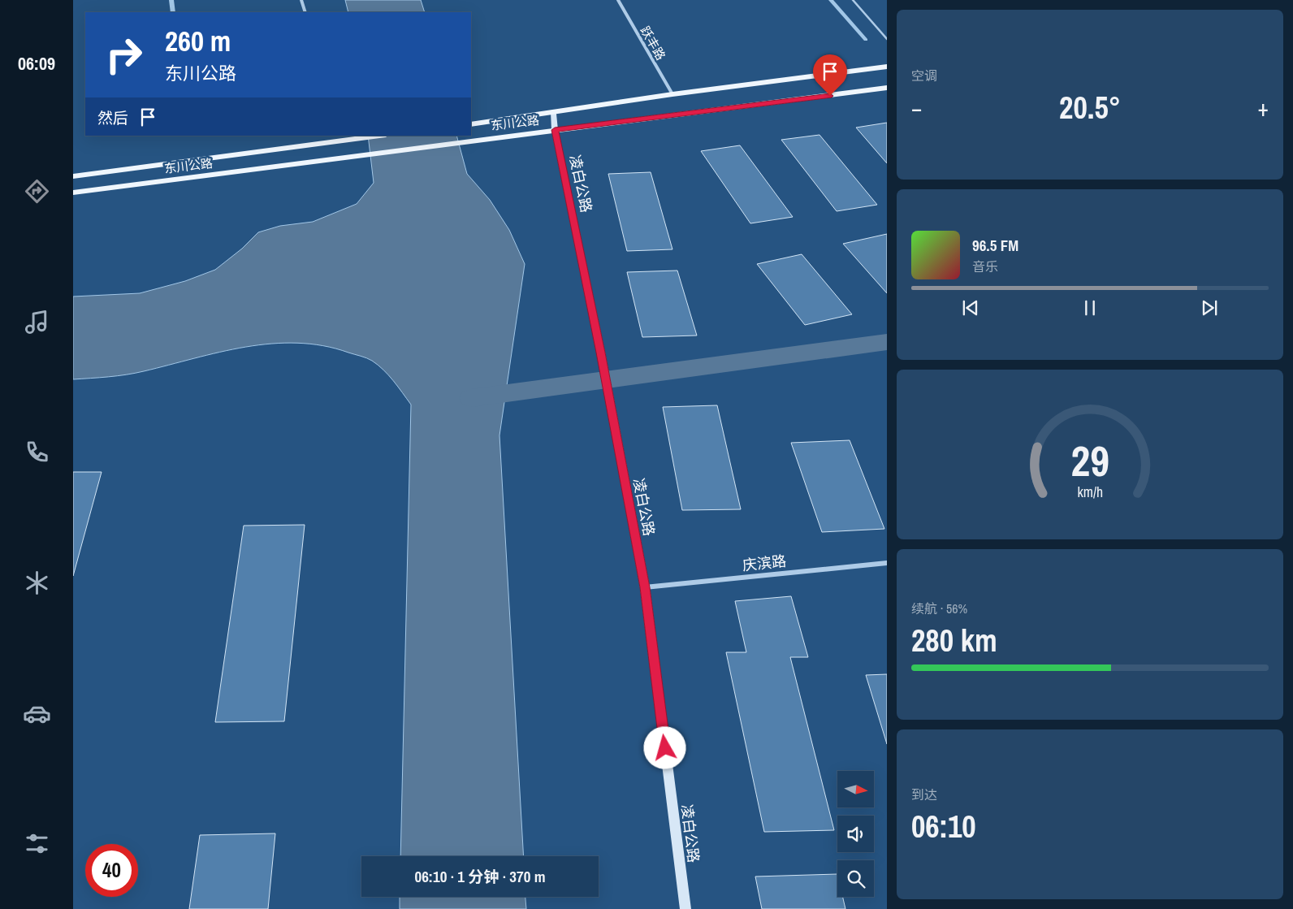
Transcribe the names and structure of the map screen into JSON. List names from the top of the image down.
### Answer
{
  "streets": {
    "main road": ["东川公路"],
    "street": ["跃丰路", "凌白公路", "庆滨路"]
  },
  "crossings": [
    ["跃丰路", "东川公路"],
    ["东川公路", "凌白公路"],
    ["凌白公路", "庆滨路"]
  ],
  "north": "right",
  "page": {
    "tabs": "06:09",
    "tile": [
      "空调",
      ["续航 · 56%", "280 km"],
      ["到达", "06:10"]
    ],
    "turn": ["260 m", "东川公路"],
    "heat": ["−", "20.5°", "+"],
    "then": "然后",
    "song": ["96.5 FM", "音乐"],
    "limit": "40",
    "trip": "06:10 · 1 分钟 · 370 m",
    "gauge": ["29", "km/h"]
  }
}
